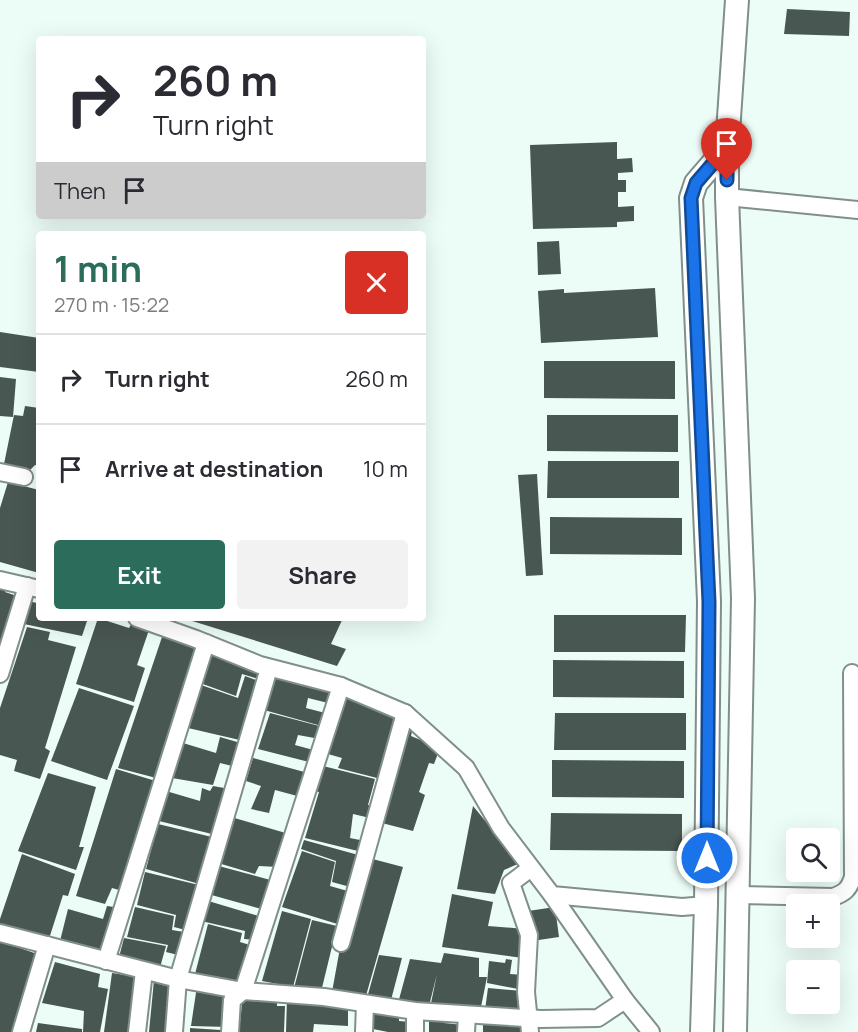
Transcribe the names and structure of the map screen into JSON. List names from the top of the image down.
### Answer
{
  "page": {
    "turn": ["260 m", "Turn right"],
    "then": "Then",
    "heading": ["1 min", "270 m · 15:22"],
    "list": [
      {
        "name": "Turn right",
        "value": "260 m"
      },
      {
        "name": "Arrive at destination",
        "value": "10 m"
      }
    ],
    "buttons": ["Exit", "Share"],
    "map_buttons": ["+", "−"]
  }
}
